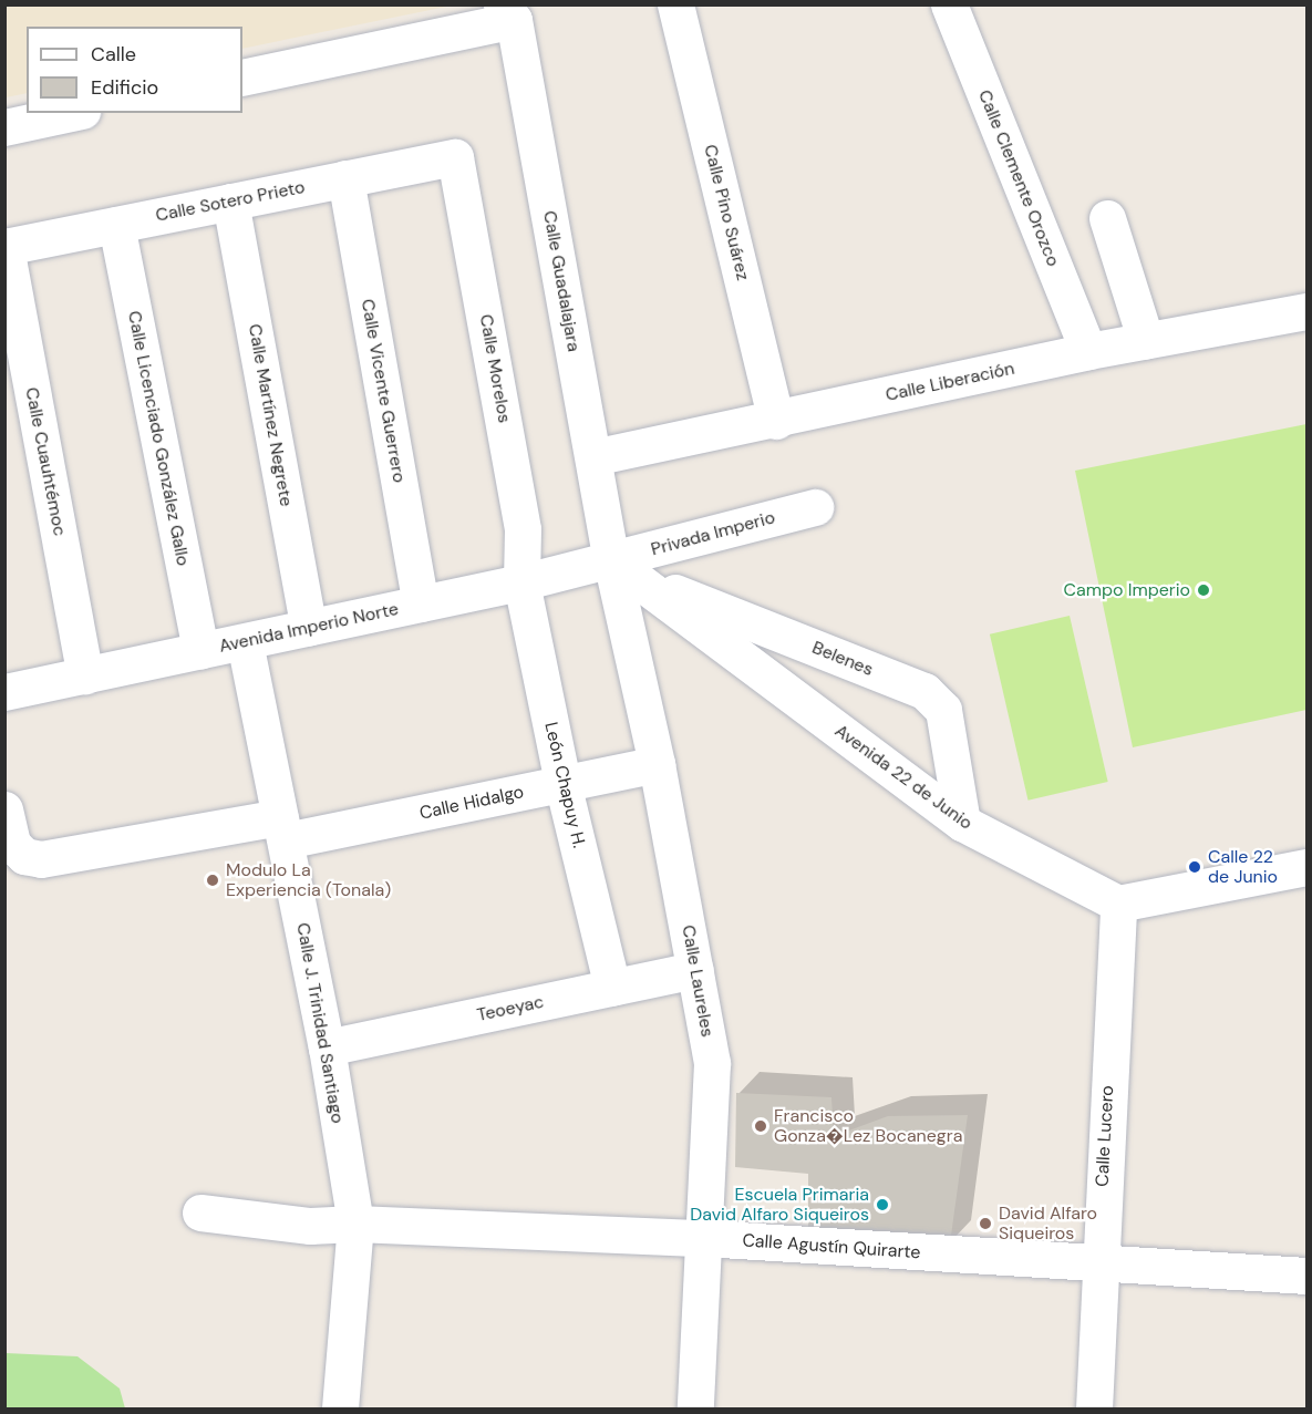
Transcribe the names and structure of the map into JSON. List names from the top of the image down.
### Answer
{
  "streets": {
    "street": [
      "Calle Clemente Orozco",
      "Calle Sotero Prieto",
      "Calle Pino Suárez",
      "Calle Guadalajara",
      "Calle Morelos",
      "Calle Liberación",
      "Calle Vicente Guerrero",
      "Calle Martínez Negrete",
      "Calle Licenciado González Gallo",
      "Calle Cuauhtémoc",
      "Privada Imperio",
      "Avenida Imperio Norte",
      "Belenes",
      "Avenida 22 de Junio",
      "León Chapuy H.",
      "Calle Hidalgo",
      "Calle Laureles",
      "Teoeyac",
      "Calle J. Trinidad Santiago",
      "Calle Lucero",
      "Calle Agustín Quirarte"
    ]
  },
  "crossings": [
    ["Calle Clemente Orozco", "Calle Liberación"],
    ["Calle Sotero Prieto", "Calle Morelos"],
    ["Calle Sotero Prieto", "Calle Vicente Guerrero"],
    ["Calle Sotero Prieto", "Calle Martínez Negrete"],
    ["Calle Sotero Prieto", "Calle Licenciado González Gallo"],
    ["Calle Sotero Prieto", "Calle Cuauhtémoc"],
    ["Calle Pino Suárez", "Calle Liberación"],
    ["Calle Guadalajara", "Calle Liberación"],
    ["Calle Guadalajara", "Privada Imperio"],
    ["Calle Guadalajara", "Avenida Imperio Norte"],
    ["Calle Guadalajara", "Belenes"],
    ["Calle Guadalajara", "Avenida 22 de Junio"],
    ["Calle Guadalajara", "Calle Laureles"],
    ["Calle Morelos", "Avenida Imperio Norte"],
    ["Calle Morelos", "León Chapuy H."],
    ["Calle Vicente Guerrero", "Avenida Imperio Norte"],
    ["Calle Martínez Negrete", "Avenida Imperio Norte"],
    ["Calle Licenciado González Gallo", "Avenida Imperio Norte"],
    ["Calle Cuauhtémoc", "Avenida Imperio Norte"],
    ["Privada Imperio", "Avenida Imperio Norte"],
    ["Privada Imperio", "Belenes"],
    ["Privada Imperio", "Avenida 22 de Junio"],
    ["Privada Imperio", "Calle Laureles"],
    ["Avenida Imperio Norte", "Belenes"],
    ["Avenida Imperio Norte", "Avenida 22 de Junio"],
    ["Avenida Imperio Norte", "León Chapuy H."],
    ["Avenida Imperio Norte", "Calle Laureles"],
    ["Avenida Imperio Norte", "Calle J. Trinidad Santiago"],
    ["Belenes", "Avenida 22 de Junio"],
    ["Belenes", "Calle Laureles"],
    ["Avenida 22 de Junio", "Calle Laureles"],
    ["Avenida 22 de Junio", "Calle Lucero"],
    ["León Chapuy H.", "Calle Hidalgo"],
    ["León Chapuy H.", "Teoeyac"],
    ["Calle Hidalgo", "Calle Laureles"],
    ["Calle Hidalgo", "Calle J. Trinidad Santiago"],
    ["Calle Laureles", "Teoeyac"],
    ["Calle Laureles", "Calle Agustín Quirarte"],
    ["Teoeyac", "Calle J. Trinidad Santiago"],
    ["Calle J. Trinidad Santiago", "Calle Agustín Quirarte"],
    ["Calle Lucero", "Calle Agustín Quirarte"]
  ],
  "places": [
    "Campo Imperio",
    "Calle 22 de Junio",
    "Modulo La Experiencia (Tonala)",
    "Francisco Gonza�Lez Bocanegra",
    "Escuela Primaria David Alfaro Siqueiros",
    "David Alfaro Siqueiros"
  ],
  "legend": ["Calle", "Edificio"]
}
